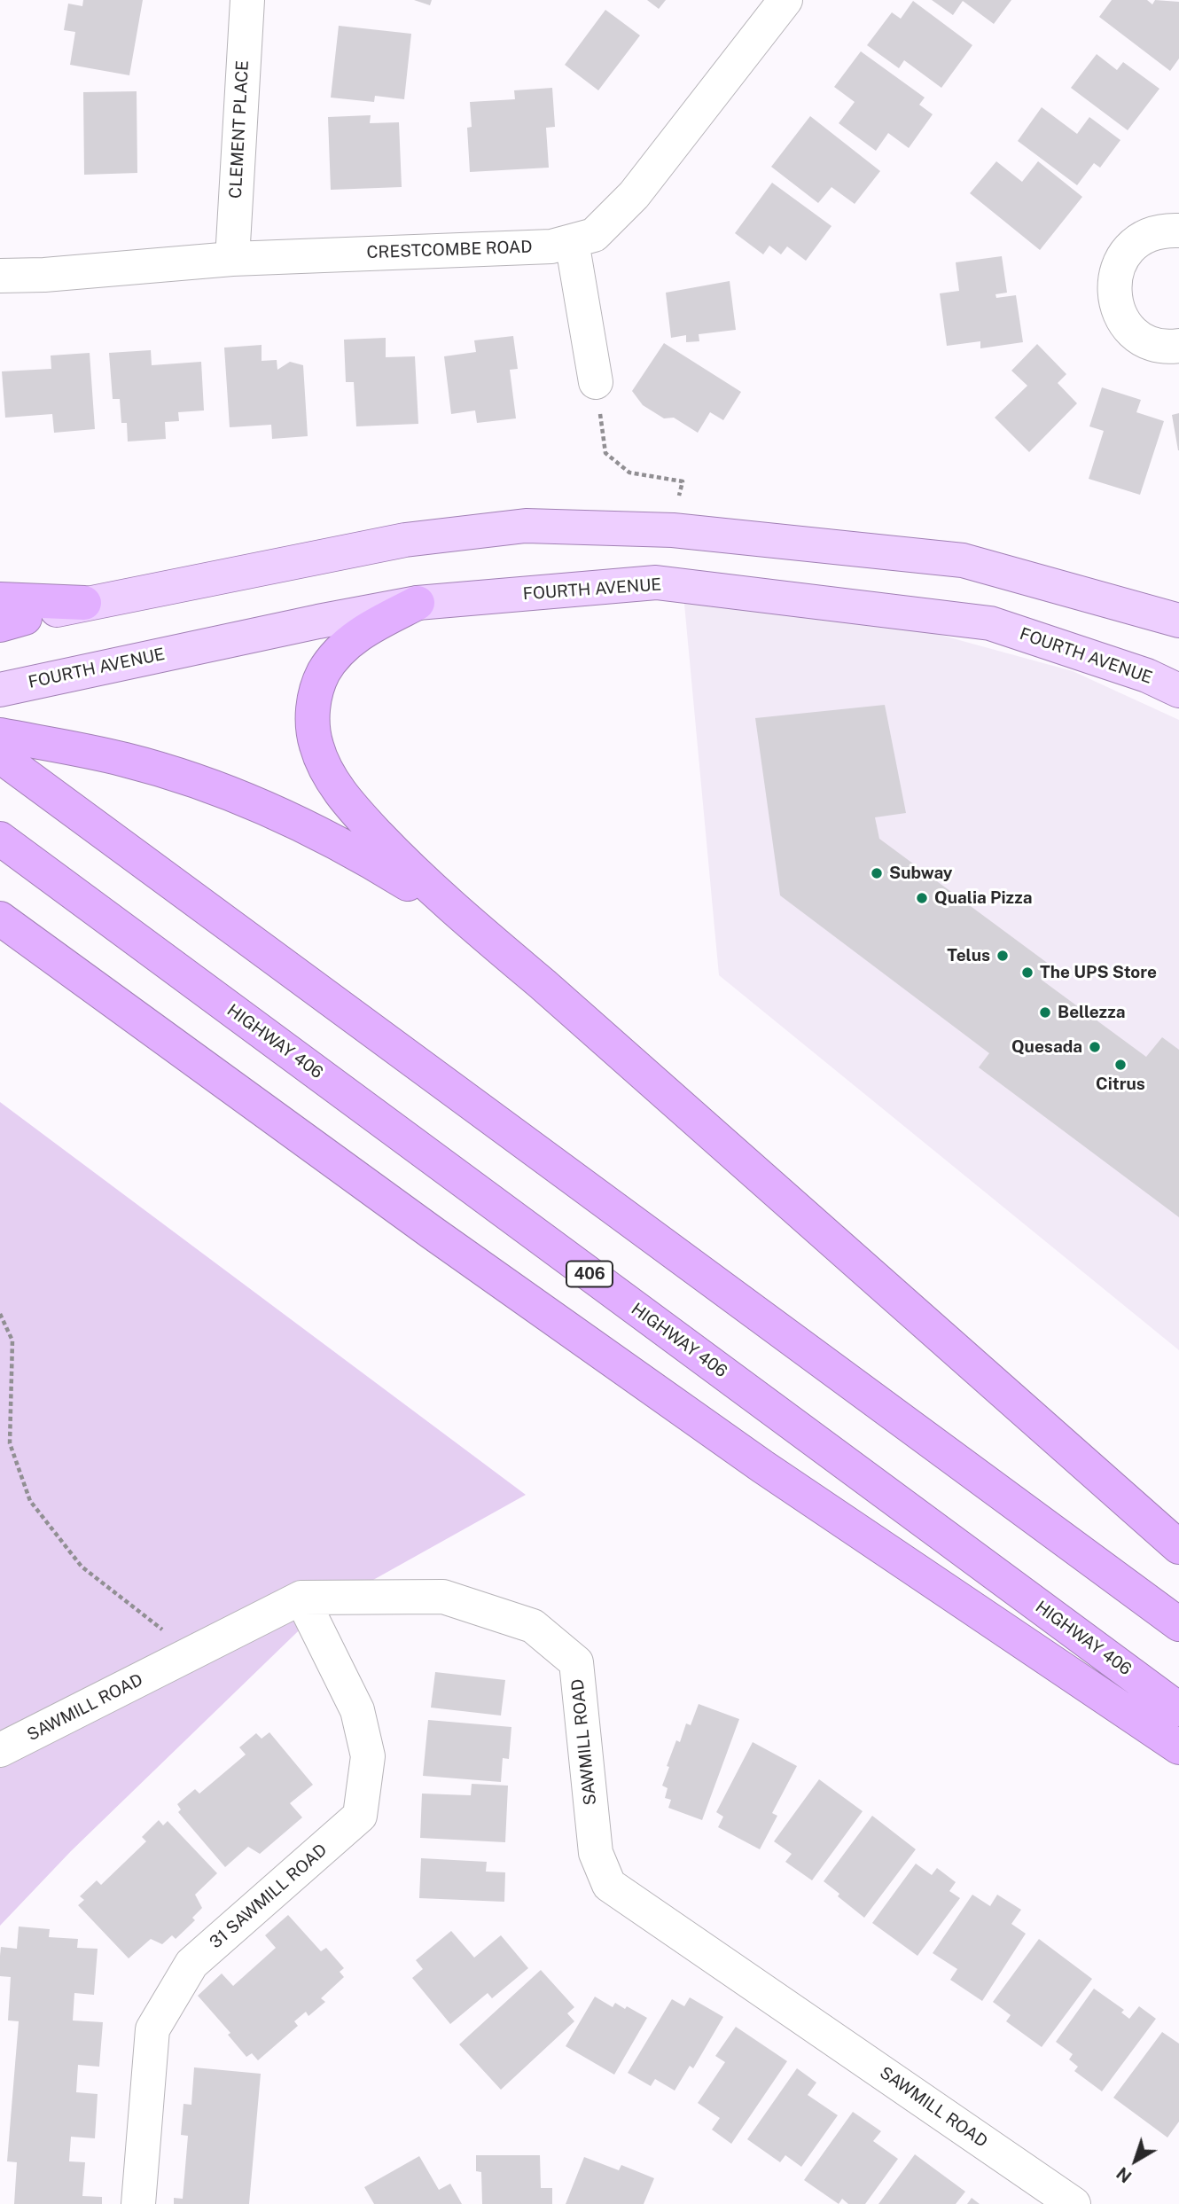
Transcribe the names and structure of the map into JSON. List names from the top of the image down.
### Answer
{
  "streets": {
    "highway": ["HIGHWAY 406", "406"],
    "main road": ["FOURTH AVENUE"],
    "street": [
      "CLEMENT PLACE",
      "CRESTCOMBE ROAD",
      "SAWMILL ROAD",
      "31 SAWMILL ROAD"
    ]
  },
  "crossings": [
    ["CLEMENT PLACE", "CRESTCOMBE ROAD"],
    ["SAWMILL ROAD", "31 SAWMILL ROAD"]
  ],
  "places": [
    "Subway",
    "Qualia Pizza",
    "Telus",
    "The UPS Store",
    "Bellezza",
    "Quesada",
    "Citrus"
  ],
  "north": "bottom left"
}
